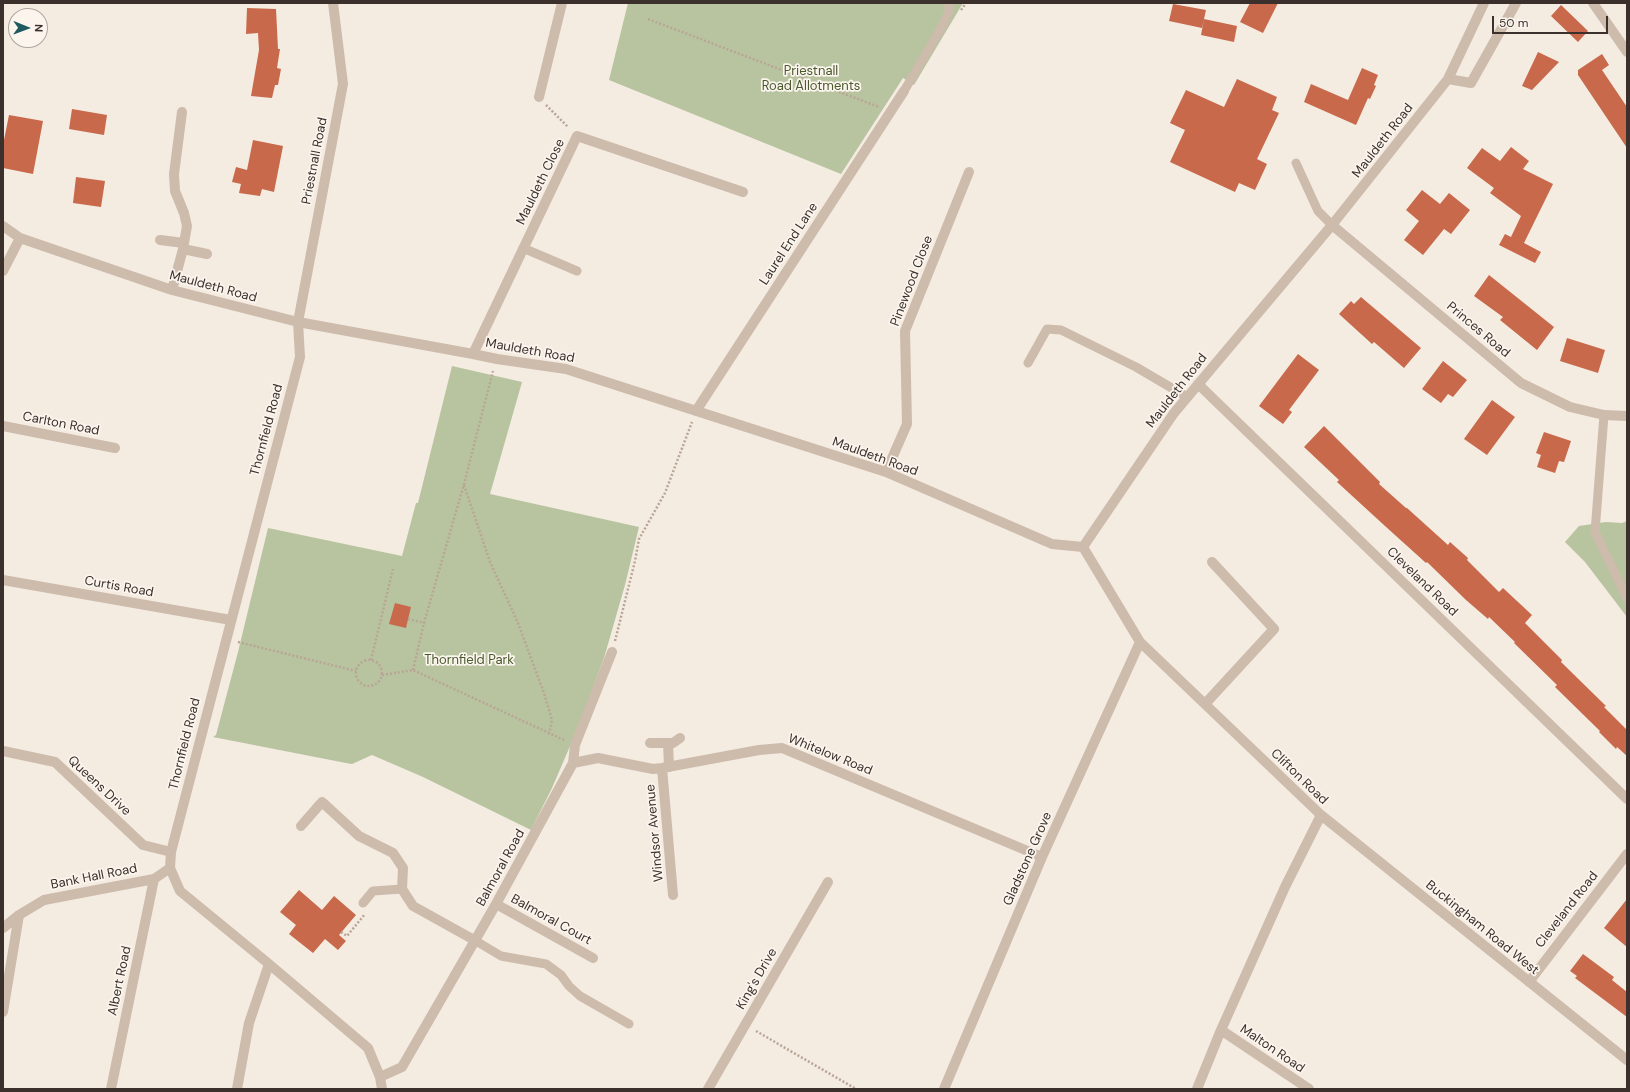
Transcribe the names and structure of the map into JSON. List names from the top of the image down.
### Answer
{
  "streets": {
    "street": [
      "Mauldeth Road",
      "Priestnall Road",
      "Mauldeth Close",
      "Laurel End Lane",
      "Pinewood Close",
      "Princes Road",
      "Carlton Road",
      "Thornfield Road",
      "Cleveland Road",
      "Curtis Road",
      "Whitelow Road",
      "Clifton Road",
      "Queens Drive",
      "Windsor Avenue",
      "Gladstone Grove",
      "Balmoral Road",
      "Bank Hall Road",
      "Balmoral Court",
      "Buckingham Road West",
      "King's Drive",
      "Albert Road",
      "Malton Road"
    ]
  },
  "crossings": [
    ["Mauldeth Road", "Priestnall Road"],
    ["Mauldeth Road", "Mauldeth Close"],
    ["Mauldeth Road", "Laurel End Lane"],
    ["Mauldeth Road", "Pinewood Close"],
    ["Mauldeth Road", "Princes Road"],
    ["Mauldeth Road", "Thornfield Road"],
    ["Mauldeth Road", "Cleveland Road"],
    ["Mauldeth Road", "Clifton Road"],
    ["Priestnall Road", "Thornfield Road"],
    ["Thornfield Road", "Curtis Road"],
    ["Thornfield Road", "Queens Drive"],
    ["Thornfield Road", "Balmoral Road"],
    ["Thornfield Road", "Bank Hall Road"],
    ["Cleveland Road", "Buckingham Road West"],
    ["Whitelow Road", "Windsor Avenue"],
    ["Whitelow Road", "Gladstone Grove"],
    ["Whitelow Road", "Balmoral Road"],
    ["Clifton Road", "Gladstone Grove"],
    ["Clifton Road", "Buckingham Road West"],
    ["Clifton Road", "Malton Road"],
    ["Balmoral Road", "Balmoral Court"],
    ["Bank Hall Road", "Albert Road"]
  ],
  "parks": ["Priestnall Road Allotments", "Thornfield Park"],
  "scale_bar": "50 m",
  "north": "right"
}
